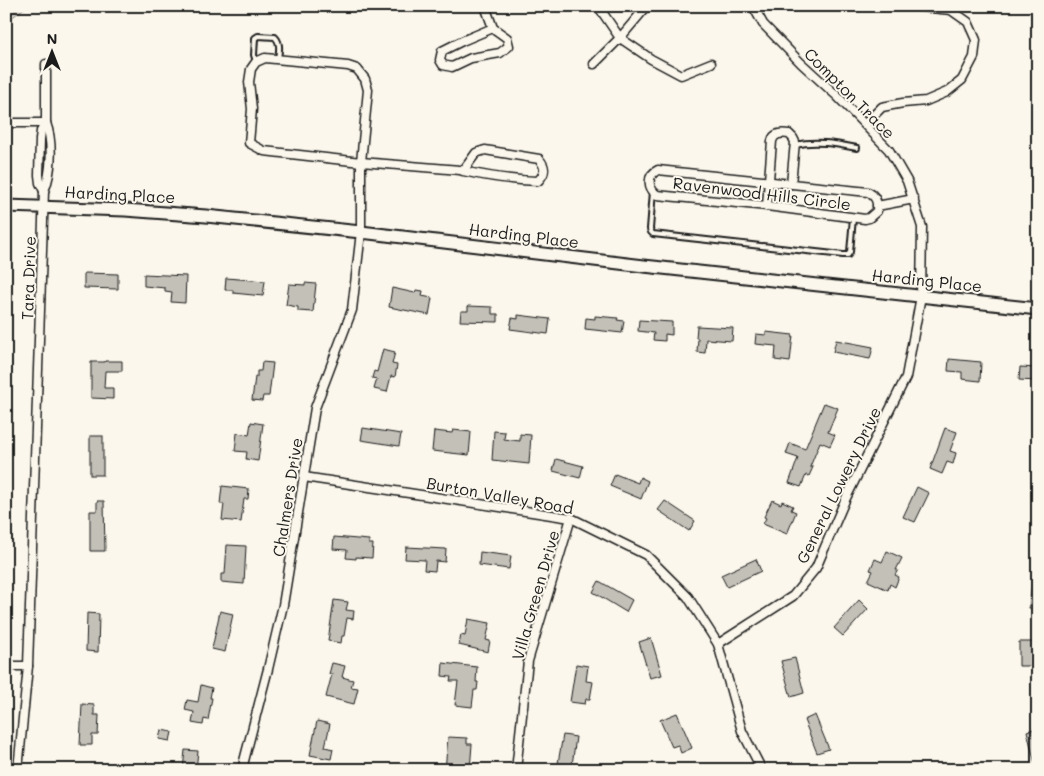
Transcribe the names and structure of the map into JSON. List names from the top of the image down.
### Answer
{
  "streets": {
    "main road": ["Harding Place"],
    "street": [
      "Compton Trace",
      "Ravenwood Hills Circle",
      "Tara Drive",
      "General Lowery Drive",
      "Burton Valley Road",
      "Chalmers Drive",
      "Villa Green Drive"
    ]
  },
  "crossings": [
    ["Compton Trace", "Ravenwood Hills Circle"],
    ["Compton Trace", "Harding Place"],
    ["Compton Trace", "General Lowery Drive"],
    ["Harding Place", "Tara Drive"],
    ["Harding Place", "General Lowery Drive"],
    ["Harding Place", "Chalmers Drive"],
    ["General Lowery Drive", "Burton Valley Road"],
    ["Burton Valley Road", "Chalmers Drive"],
    ["Burton Valley Road", "Villa Green Drive"]
  ],
  "north": "top"
}
